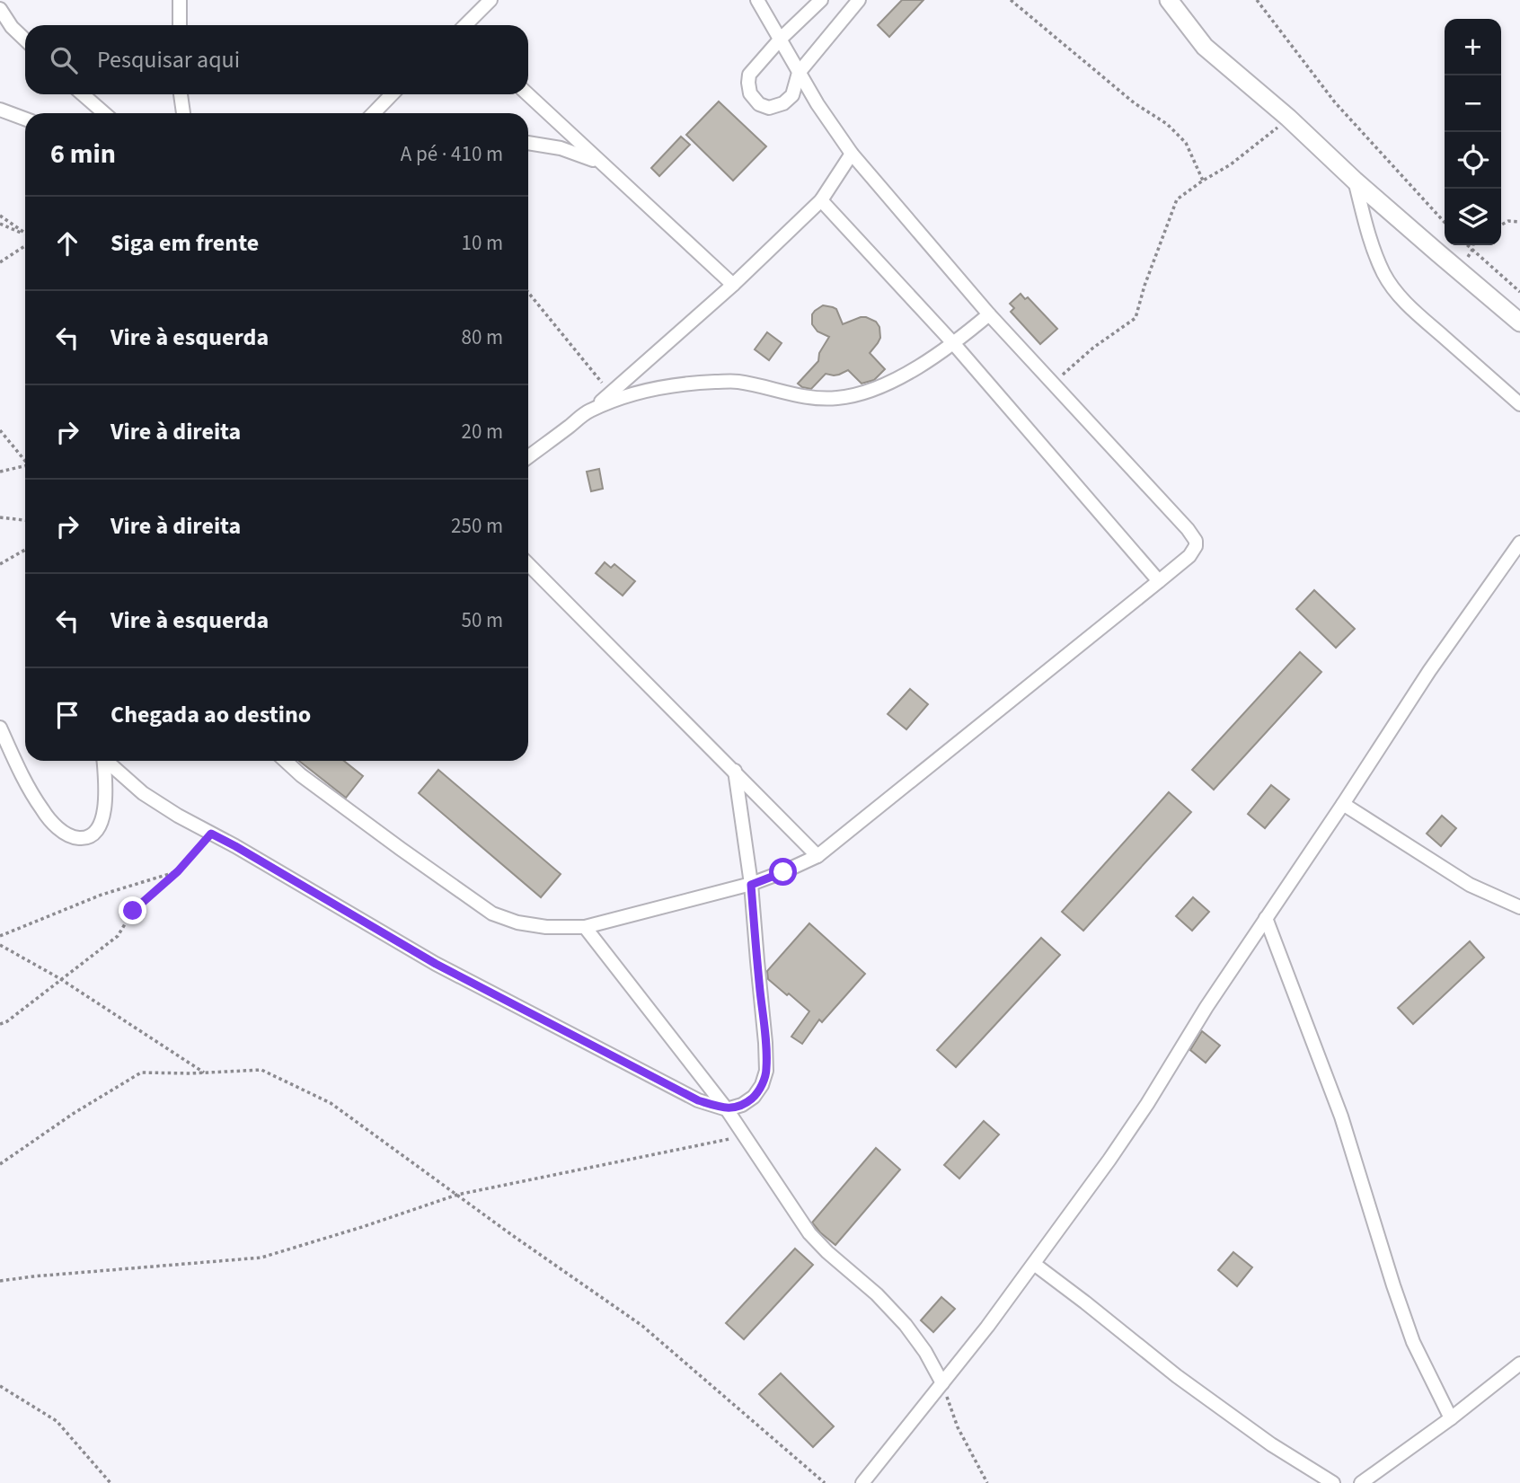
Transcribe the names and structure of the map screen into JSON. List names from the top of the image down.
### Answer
{
  "page": {
    "map_buttons": ["+", "−"],
    "search": "Pesquisar aqui",
    "heading": ["6 min", "A pé · 410 m"],
    "list": [
      ["Siga em frente", "10 m"],
      ["Vire à esquerda", "80 m"],
      ["Vire à direita", "20 m"],
      ["Vire à direita", "250 m"],
      ["Vire à esquerda", "50 m"],
      "Chegada ao destino"
    ]
  }
}
